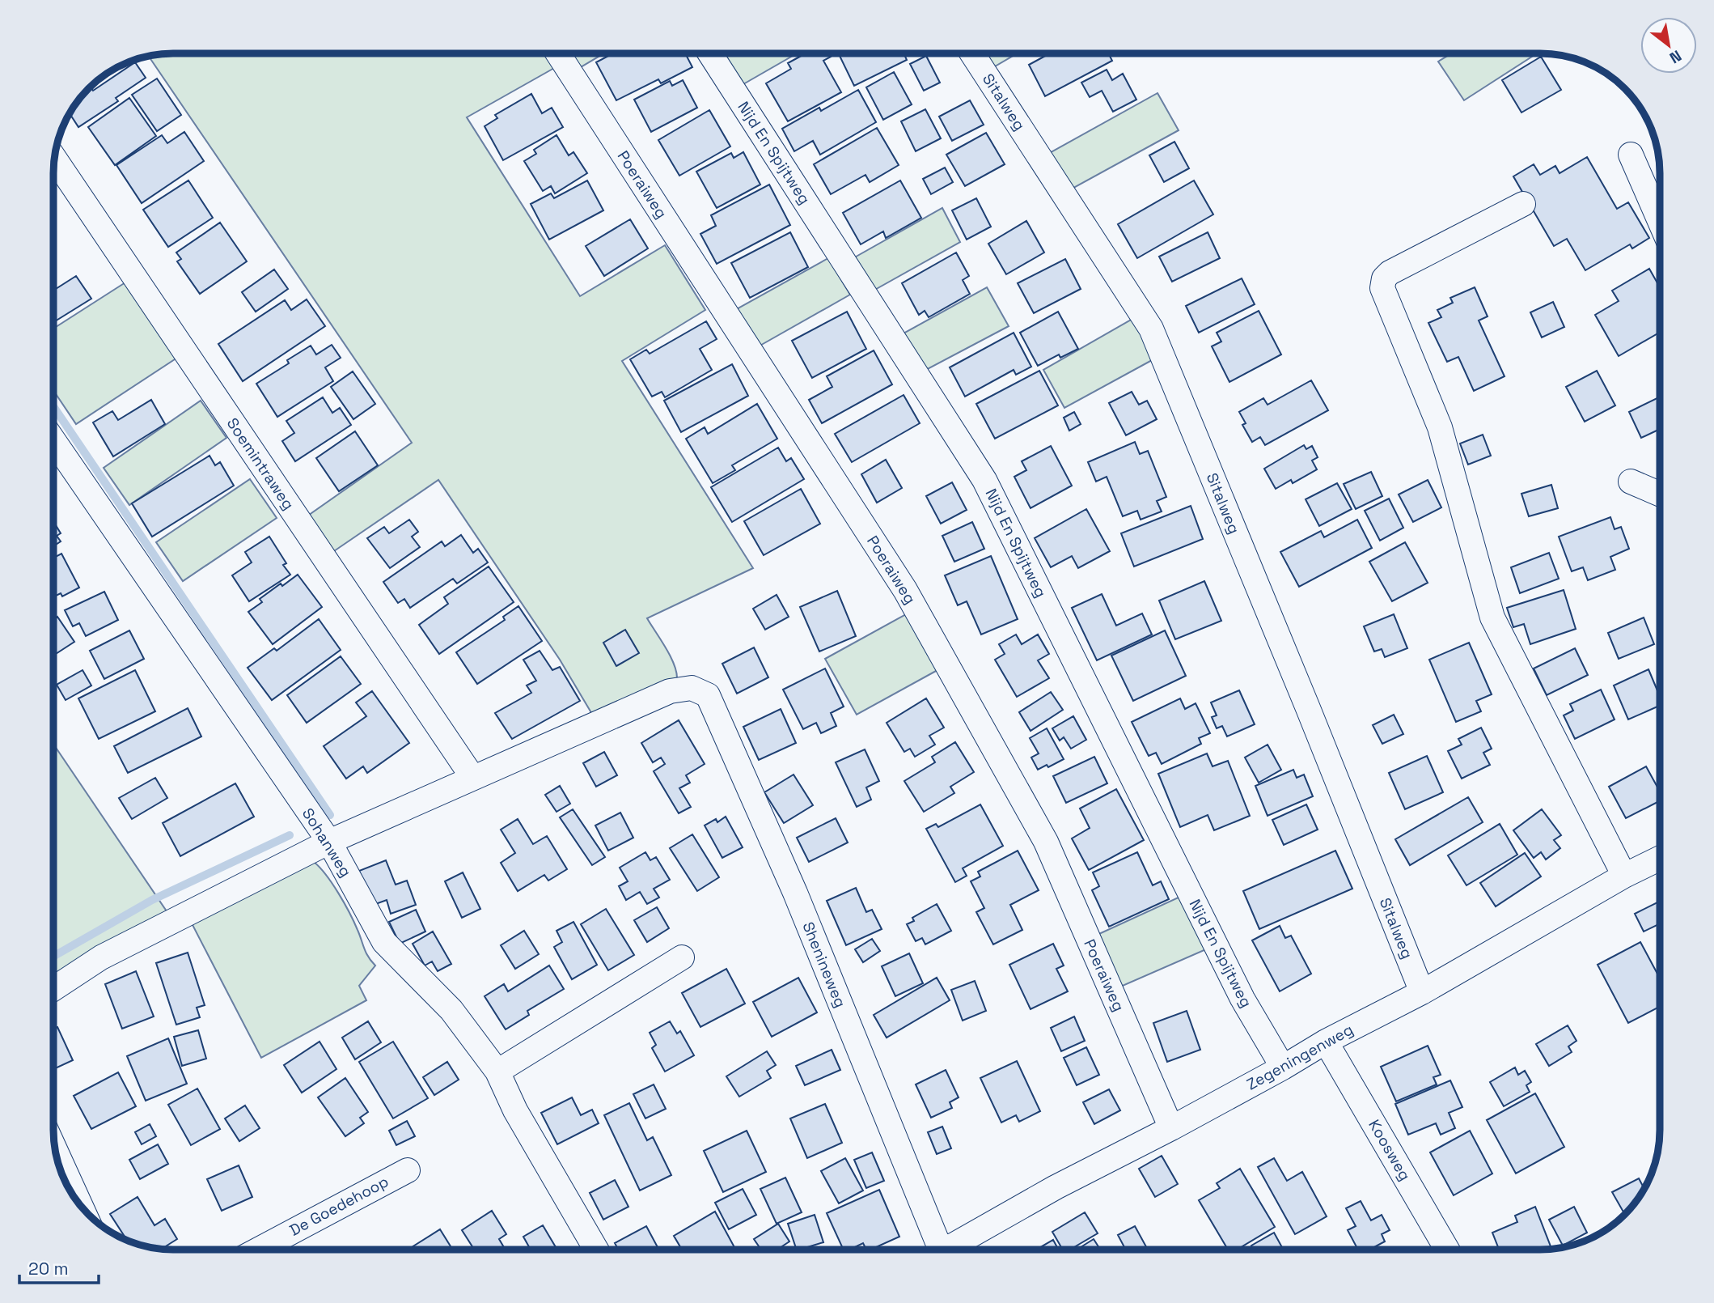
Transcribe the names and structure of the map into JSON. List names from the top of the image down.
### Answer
{
  "streets": {
    "street": [
      "Sitalweg",
      "Nijd En Spijtweg",
      "Poeraiweg",
      "Soemintraweg",
      "Sohanweg",
      "Shenineweg",
      "Zegeningenweg",
      "Koosweg",
      "De Goedehoop"
    ]
  },
  "crossings": [
    ["Sitalweg", "Zegeningenweg"],
    ["Nijd En Spijtweg", "Zegeningenweg"],
    ["Poeraiweg", "Zegeningenweg"],
    ["Soemintraweg", "Shenineweg"],
    ["Zegeningenweg", "Koosweg"]
  ],
  "scale_bar": "20 m",
  "north": "bottom right"
}
